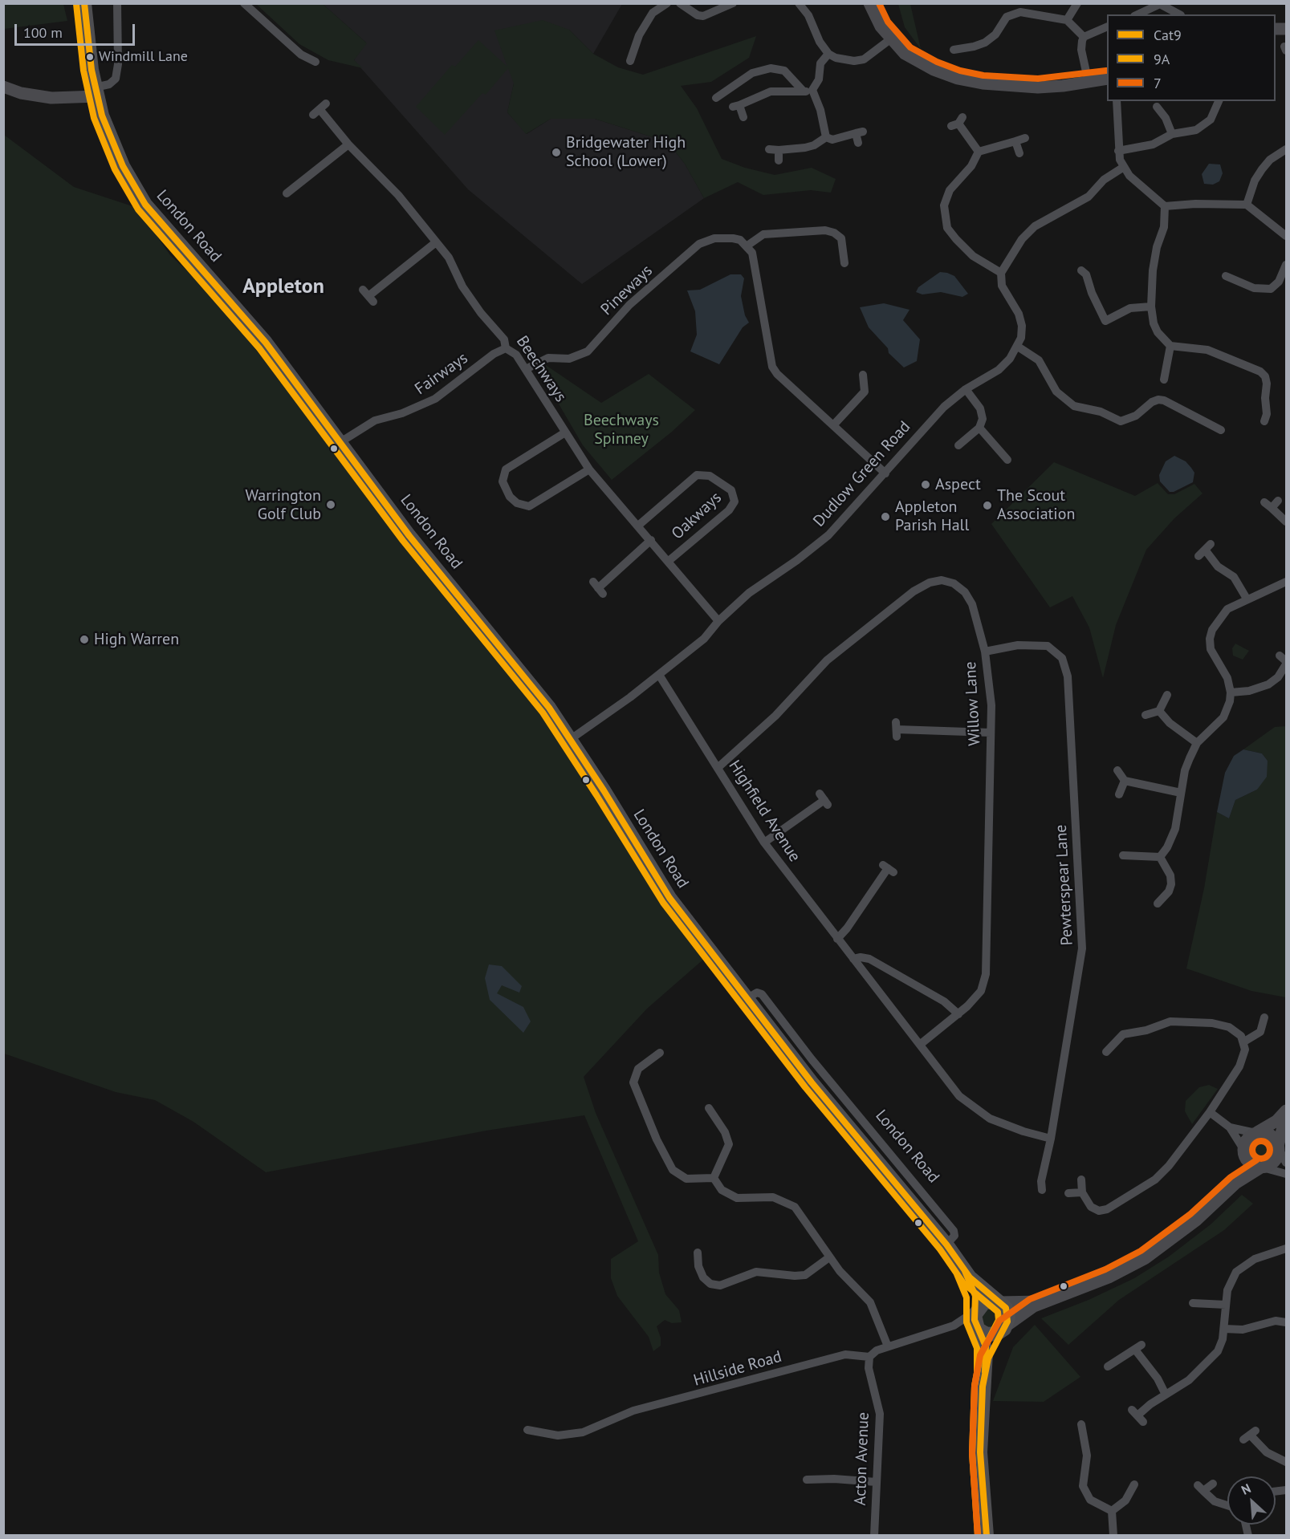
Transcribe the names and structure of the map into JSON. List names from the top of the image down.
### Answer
{
  "streets": {
    "highway": ["London Road"],
    "street": [
      "Pineways",
      "Beechways",
      "Fairways",
      "Dudlow Green Road",
      "Oakways",
      "Willow Lane",
      "Highfield Avenue",
      "Pewterspear Lane",
      "Hillside Road",
      "Acton Avenue"
    ]
  },
  "crossings": [
    ["London Road", "Fairways"],
    ["London Road", "Dudlow Green Road"],
    ["Pineways", "Beechways"],
    ["Beechways", "Fairways"],
    ["Beechways", "Dudlow Green Road"],
    ["Beechways", "Oakways"],
    ["Dudlow Green Road", "Highfield Avenue"],
    ["Willow Lane", "Highfield Avenue"],
    ["Willow Lane", "Pewterspear Lane"],
    ["Highfield Avenue", "Pewterspear Lane"],
    ["Hillside Road", "Acton Avenue"]
  ],
  "districts": ["Appleton"],
  "parks": ["Beechways Spinney"],
  "places": [
    "Windmill Lane",
    "Bridgewater High School (Lower)",
    "Aspect",
    "Warrington Golf Club",
    "The Scout Association",
    "Appleton Parish Hall",
    "High Warren"
  ],
  "lines": ["transit line Cat9", "transit line 7", "transit line 9A"],
  "legend": ["Cat9", "9A", "7"],
  "scale_bar": "100 m",
  "north": "top left"
}
